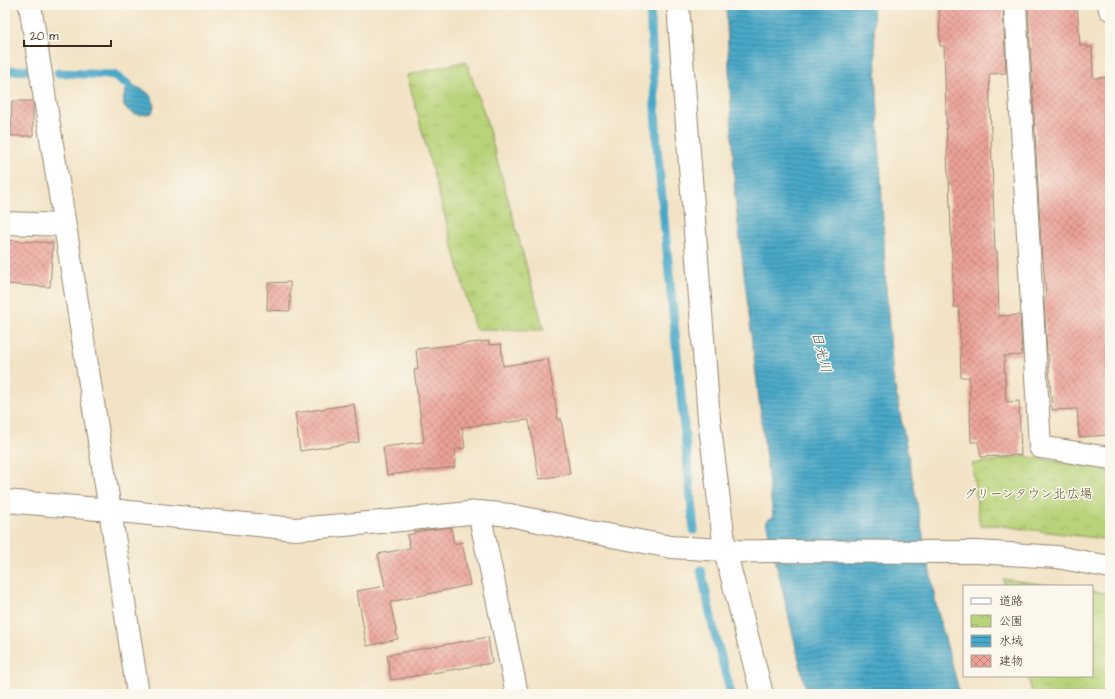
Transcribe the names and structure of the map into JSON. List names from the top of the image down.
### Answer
{
  "water": ["日光川"],
  "parks": ["グリーンタウン北広場"],
  "legend": [
    "道路",
    "公園",
    "水域",
    "建物"
  ],
  "scale_bar": "20 m"
}
